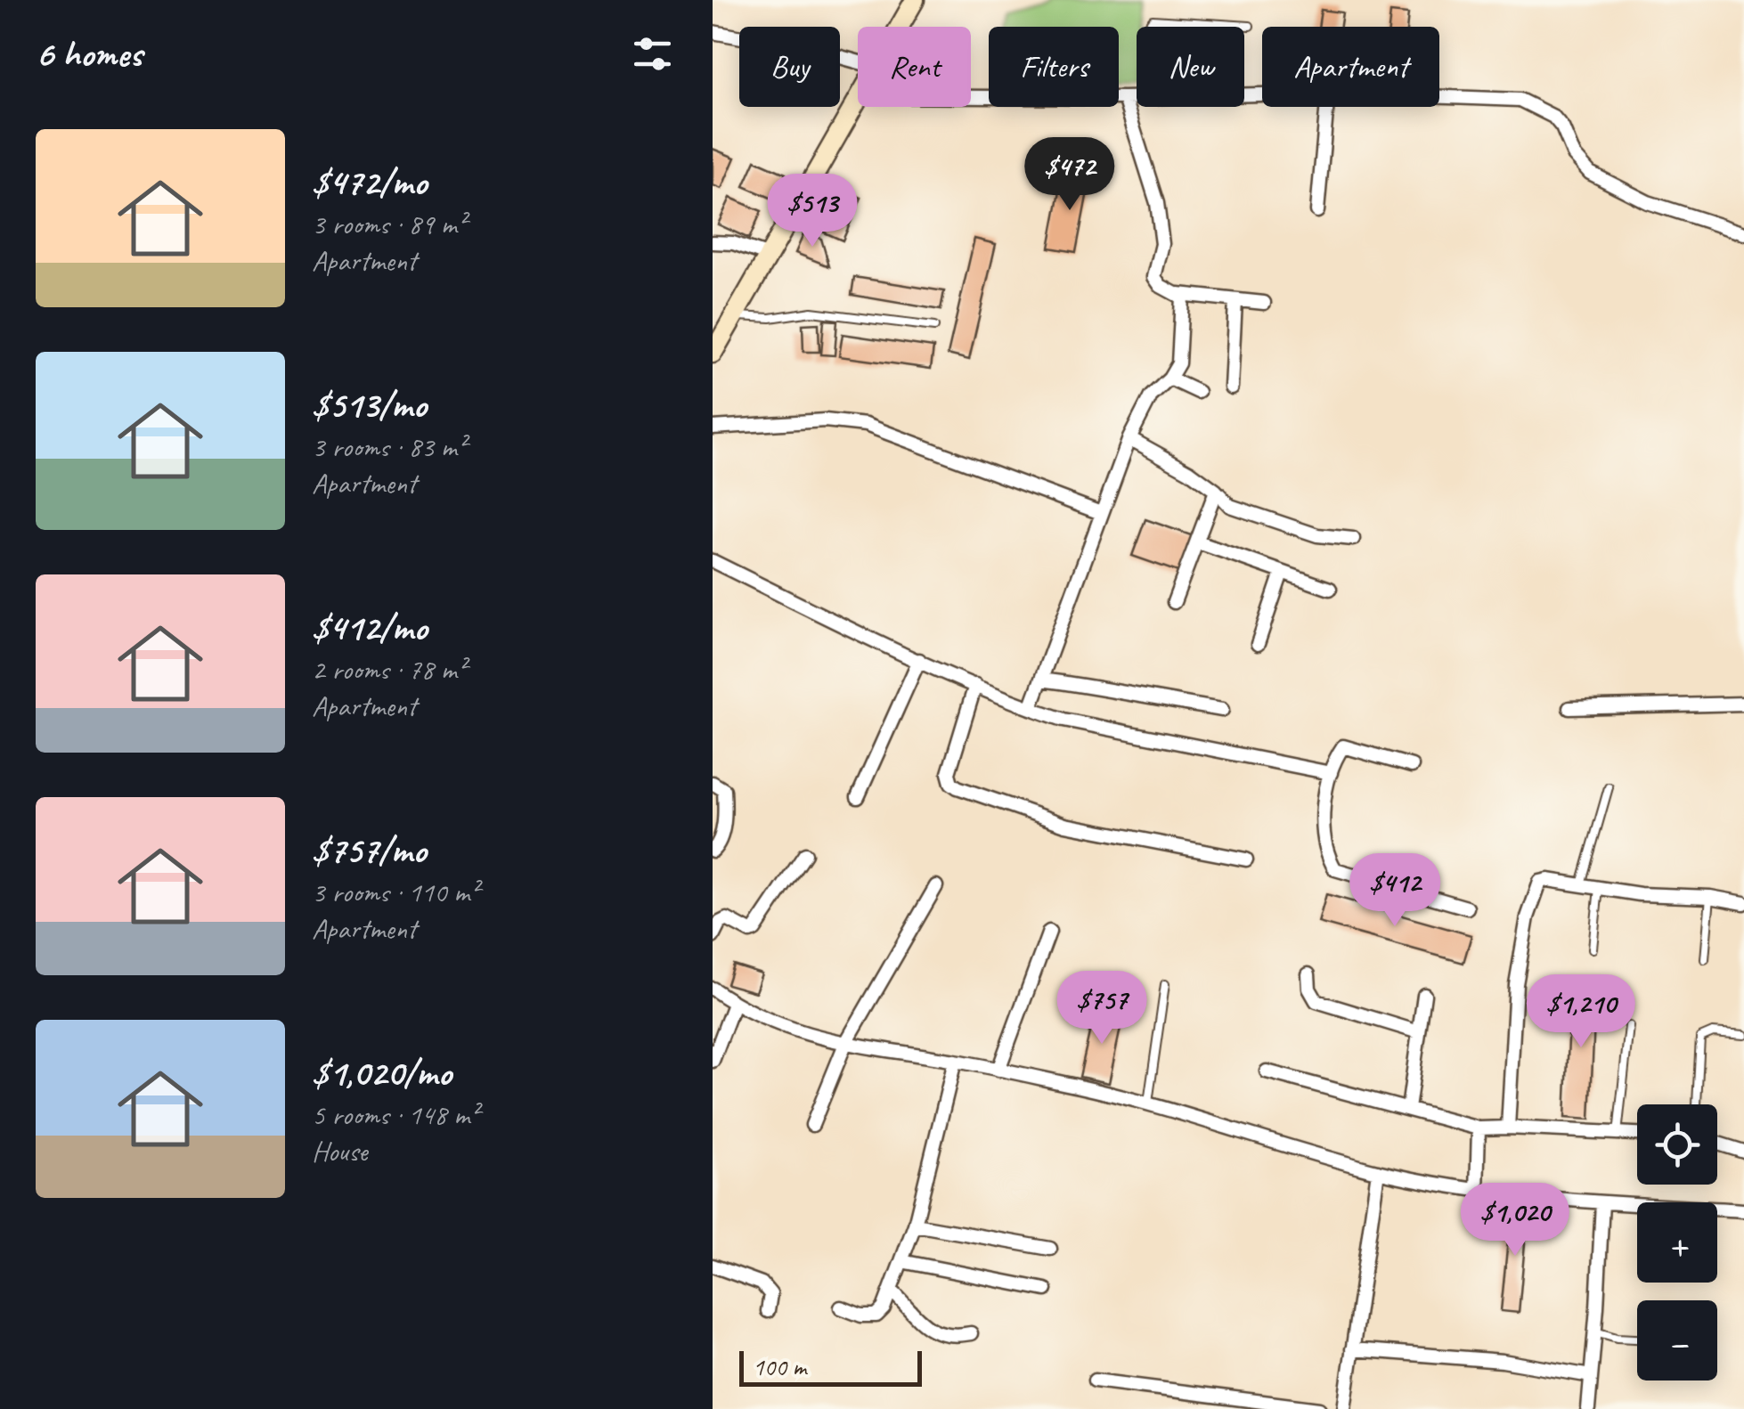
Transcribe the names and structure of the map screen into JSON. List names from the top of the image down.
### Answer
{
  "scale_bar": "100 m",
  "page": {
    "heading": "6 homes",
    "chip": [
      "Buy",
      "Rent",
      "Filters",
      "New",
      "Apartment"
    ],
    "list": [
      {
        "name": "$472/mo",
        "note": "3 rooms · 89 m² · Apartment"
      },
      {
        "name": "$513/mo",
        "note": "3 rooms · 83 m² · Apartment"
      },
      {
        "name": "$412/mo",
        "note": "2 rooms · 78 m² · Apartment"
      },
      {
        "name": "$757/mo",
        "note": "3 rooms · 110 m² · Apartment"
      },
      {
        "name": "$1,020/mo",
        "note": "5 rooms · 148 m² · House"
      }
    ],
    "price": [
      "$472",
      "$513",
      "$412",
      "$757",
      "$1,210",
      "$1,020"
    ],
    "map_buttons": ["+", "−"],
    "scale": "100 m"
  }
}
